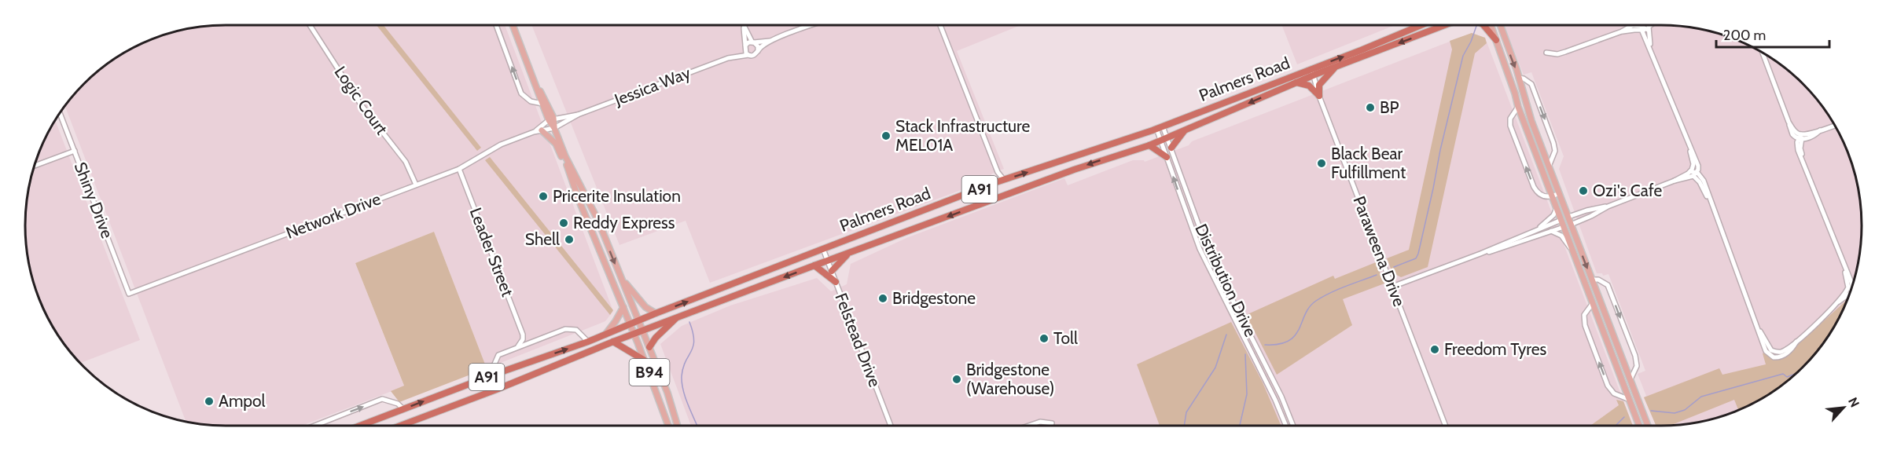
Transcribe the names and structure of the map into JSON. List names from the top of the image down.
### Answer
{
  "streets": {
    "highway": ["Palmers Road", "A91"],
    "main road": ["B94"],
    "street": [
      "Jessica Way",
      "Logic Court",
      "Shiny Drive",
      "Network Drive",
      "Paraweena Drive",
      "Leader Street",
      "Distribution Drive",
      "Felstead Drive"
    ]
  },
  "crossings": [
    ["Palmers Road", "Paraweena Drive"],
    ["Palmers Road", "Distribution Drive"],
    ["Palmers Road", "Felstead Drive"],
    ["Palmers Road", "B94"],
    ["Jessica Way", "Network Drive"],
    ["Jessica Way", "B94"],
    ["Logic Court", "Network Drive"],
    ["Shiny Drive", "Network Drive"],
    ["Network Drive", "Leader Street"],
    ["Network Drive", "B94"]
  ],
  "places": [
    "BP",
    "Stack Infrastructure MEL01A",
    "Black Bear Fulfillment",
    "Ozi's Cafe",
    "Pricerite Insulation",
    "Reddy Express",
    "Shell",
    "Bridgestone",
    "Toll",
    "Freedom Tyres",
    "Bridgestone (Warehouse)",
    "Ampol"
  ],
  "scale_bar": "200 m",
  "north": "top right"
}
